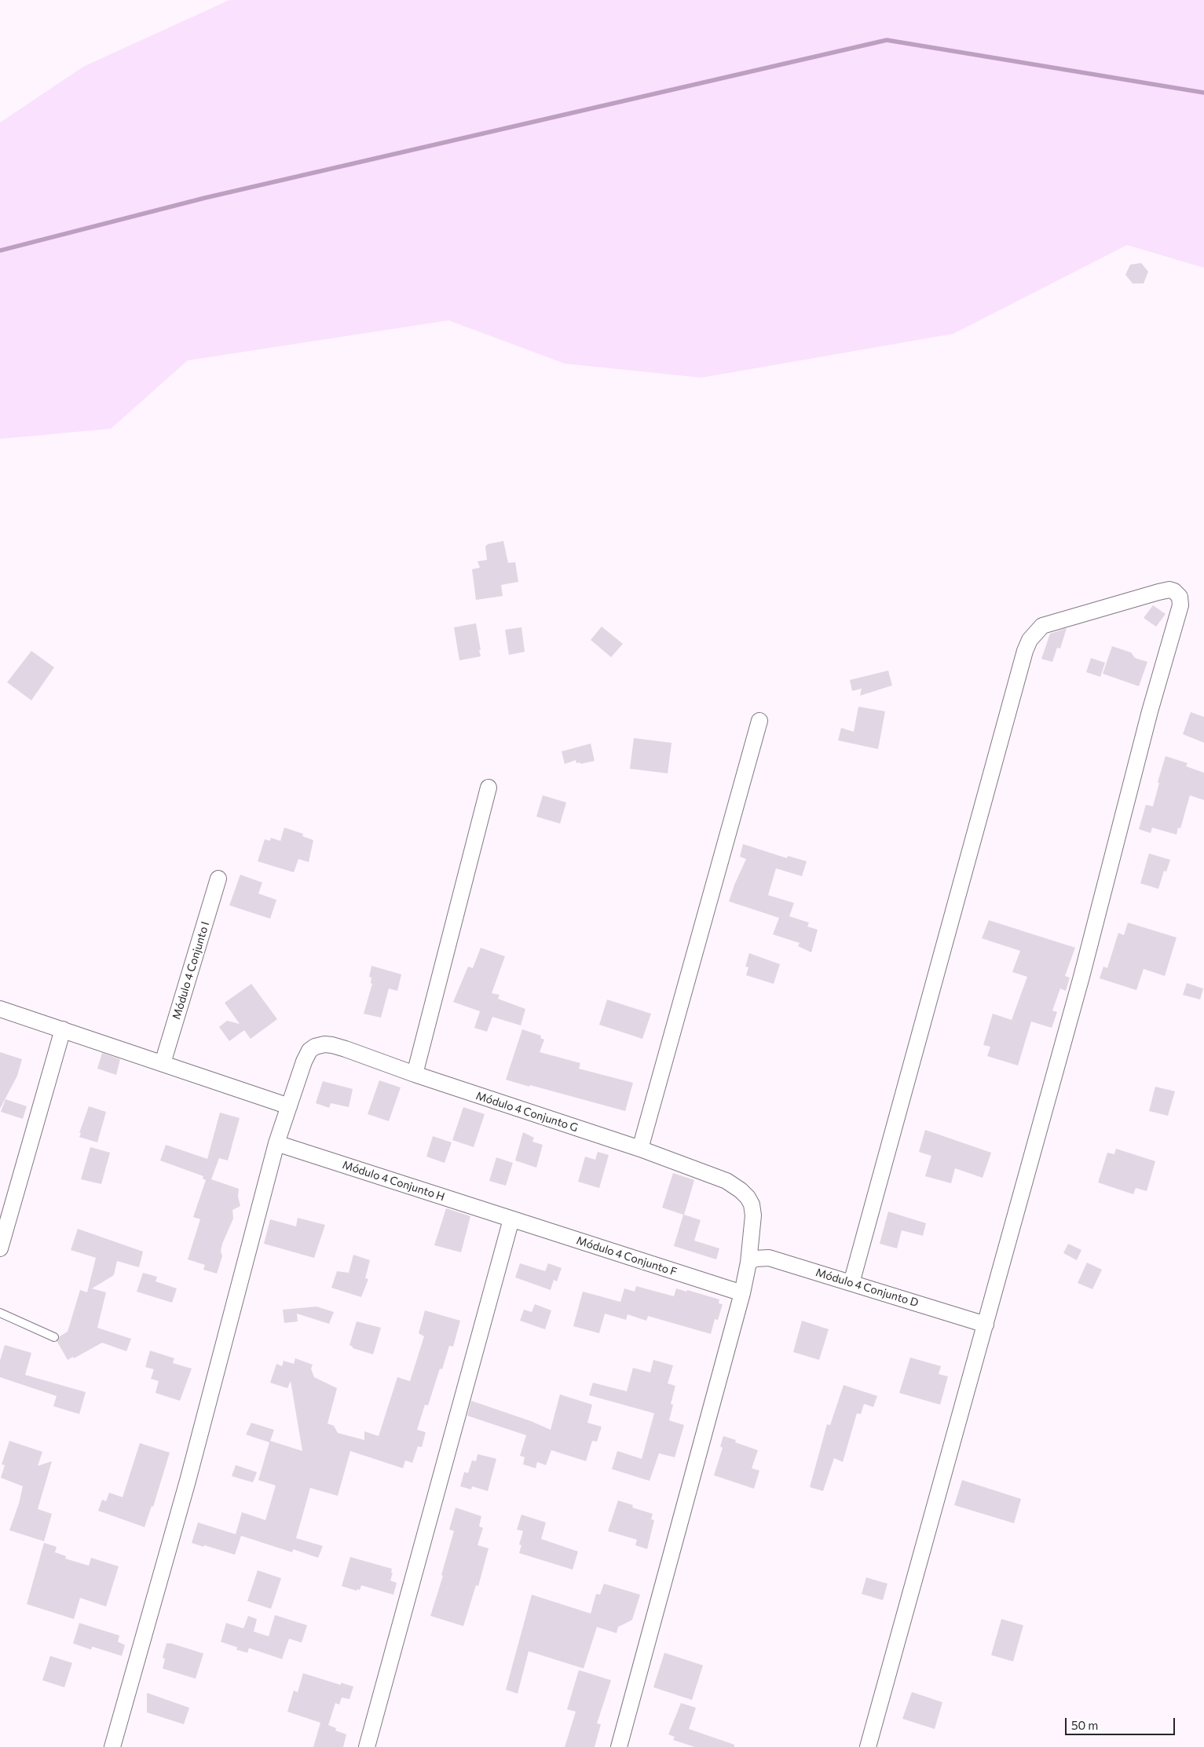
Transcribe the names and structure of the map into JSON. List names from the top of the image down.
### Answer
{
  "streets": {
    "street": [
      "Módulo 4 Conjunto I",
      "Módulo 4 Conjunto G",
      "Módulo 4 Conjunto H",
      "Módulo 4 Conjunto F",
      "Módulo 4 Conjunto D"
    ]
  },
  "crossings": [
    ["Módulo 4 Conjunto G", "Módulo 4 Conjunto F"],
    ["Módulo 4 Conjunto G", "Módulo 4 Conjunto D"],
    ["Módulo 4 Conjunto H", "Módulo 4 Conjunto F"]
  ],
  "scale_bar": "50 m"
}
